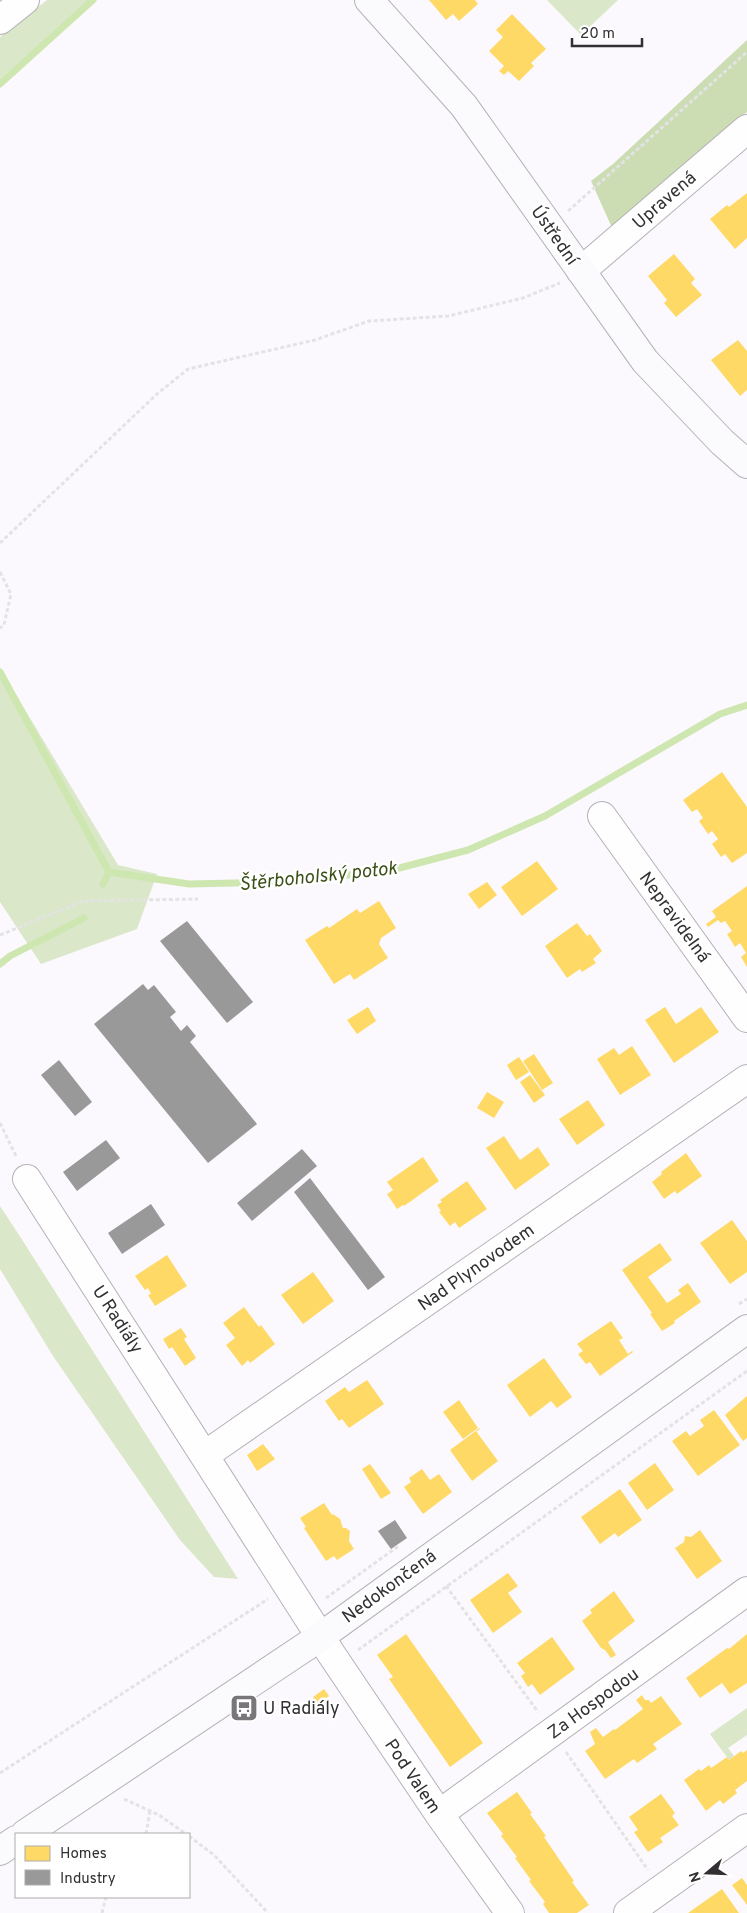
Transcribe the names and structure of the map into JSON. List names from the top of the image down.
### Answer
{
  "streets": {
    "street": [
      "Upravená",
      "Ústřední",
      "Nepravidelná",
      "Nad Plynovodem",
      "U Radiály",
      "Nedokončená",
      "Za Hospodou",
      "Pod Valem"
    ]
  },
  "crossings": [
    ["Upravená", "Ústřední"],
    ["Nad Plynovodem", "U Radiály"],
    ["U Radiály", "Nedokončená"],
    ["U Radiály", "Pod Valem"],
    ["Nedokončená", "Pod Valem"],
    ["Za Hospodou", "Pod Valem"]
  ],
  "water": ["Štěrboholský potok"],
  "places": {
    "bus stop": ["U Radiály"]
  },
  "legend": ["Homes", "Industry"],
  "scale_bar": "20 m",
  "north": "left"
}
